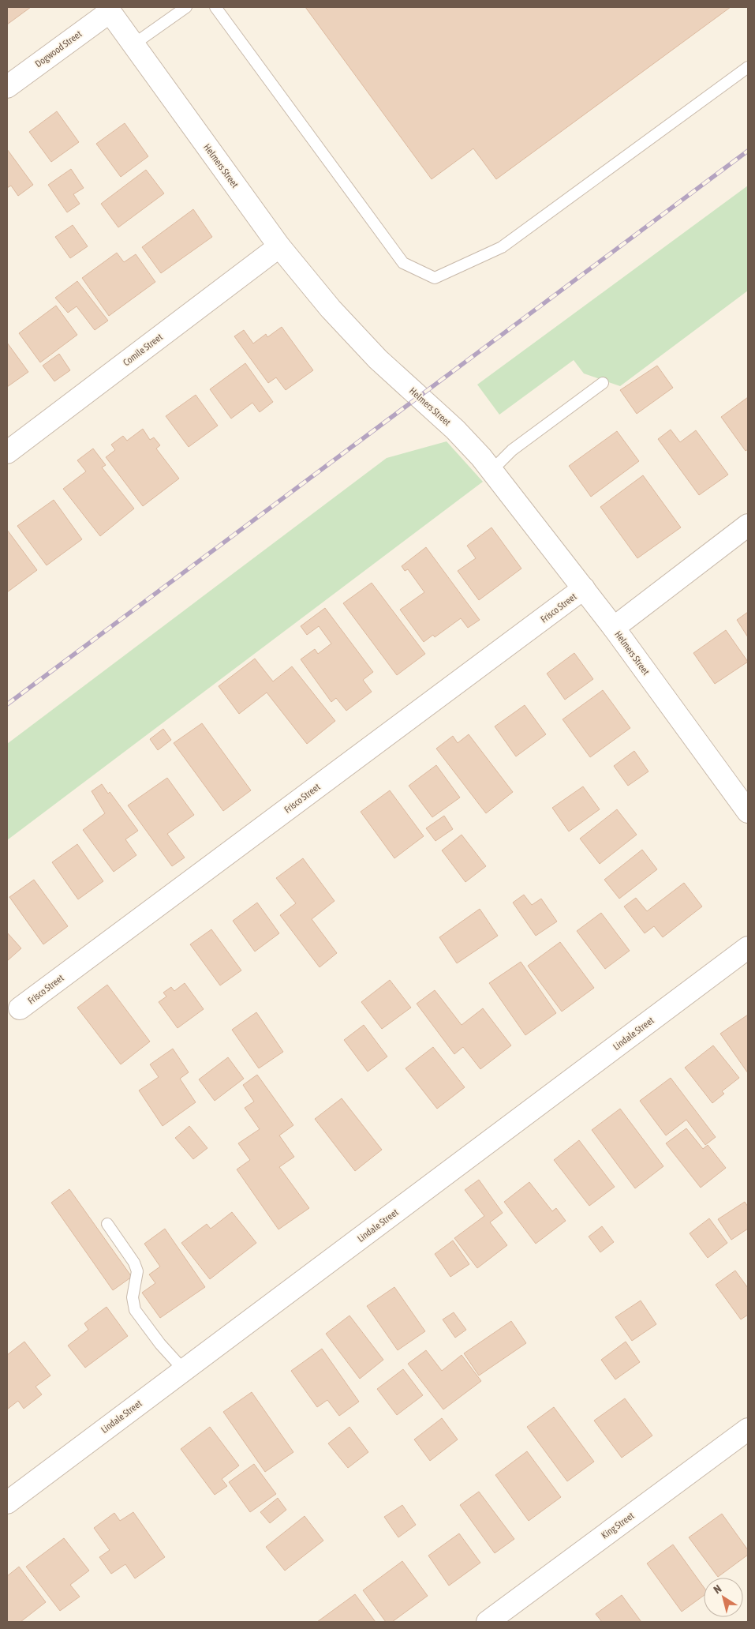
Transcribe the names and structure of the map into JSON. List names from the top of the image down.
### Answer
{
  "streets": {
    "street": [
      "Dogwood Street",
      "Helmers Street",
      "Comile Street",
      "Frisco Street",
      "Lindale Street",
      "King Street"
    ]
  },
  "crossings": [
    ["Dogwood Street", "Helmers Street"],
    ["Helmers Street", "Comile Street"],
    ["Helmers Street", "Frisco Street"]
  ],
  "north": "top left"
}
